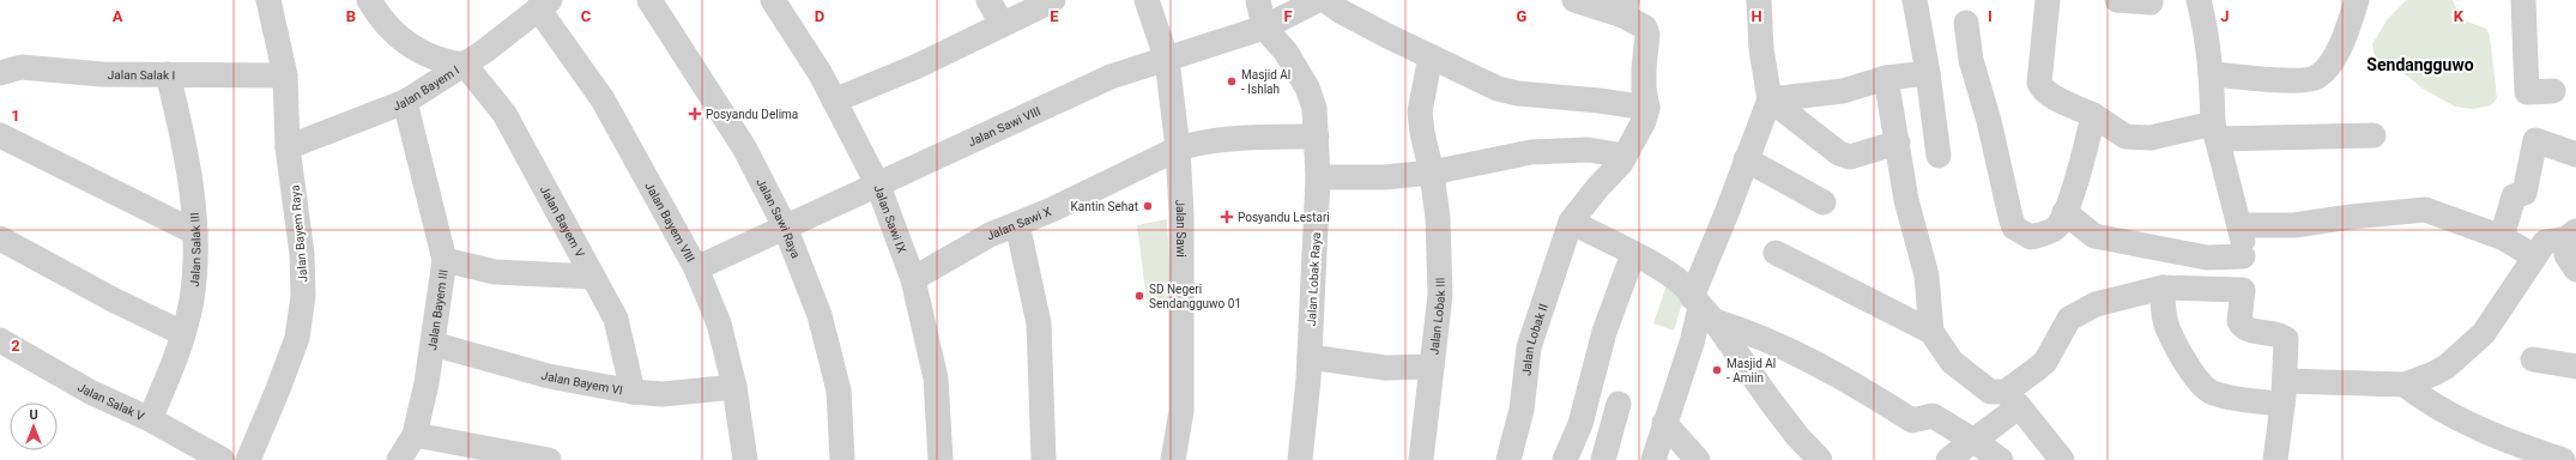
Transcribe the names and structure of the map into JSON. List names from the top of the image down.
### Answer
{
  "streets": {
    "street": [
      "Jalan Salak I",
      "Jalan Bayem I",
      "Jalan Sawi VIII",
      "Jalan Sawi Raya",
      "Jalan Sawi IX",
      "Jalan Bayem V",
      "Jalan Bayem VIII",
      "Jalan Sawi X",
      "Jalan Sawi",
      "Jalan Bayem Raya",
      "Jalan Salak III",
      "Jalan Lobak Raya",
      "Jalan Bayem III",
      "Jalan Lobak III",
      "Jalan Lobak II",
      "Jalan Bayem VI",
      "Jalan Salak V"
    ]
  },
  "crossings": [
    ["Jalan Salak I", "Jalan Bayem Raya"],
    ["Jalan Salak I", "Jalan Salak III"],
    ["Jalan Bayem I", "Jalan Bayem V"],
    ["Jalan Bayem I", "Jalan Bayem VIII"],
    ["Jalan Bayem I", "Jalan Bayem Raya"],
    ["Jalan Bayem I", "Jalan Bayem III"],
    ["Jalan Sawi VIII", "Jalan Sawi Raya"],
    ["Jalan Sawi VIII", "Jalan Sawi IX"],
    ["Jalan Sawi VIII", "Jalan Bayem VIII"],
    ["Jalan Sawi VIII", "Jalan Sawi"],
    ["Jalan Sawi VIII", "Jalan Lobak Raya"],
    ["Jalan Sawi IX", "Jalan Sawi X"],
    ["Jalan Bayem V", "Jalan Bayem VI"],
    ["Jalan Bayem VIII", "Jalan Bayem VI"],
    ["Jalan Sawi X", "Jalan Sawi"],
    ["Jalan Sawi X", "Jalan Lobak Raya"],
    ["Jalan Salak III", "Jalan Salak V"],
    ["Jalan Bayem III", "Jalan Bayem VI"]
  ],
  "districts": ["Sendangguwo"],
  "places": {
    "other": [
      "Masjid Al - Ishlah",
      "Kantin Sehat",
      "SD Negeri Sendangguwo 01",
      "Masjid Al - Amiin"
    ],
    "health": ["Posyandu Delima", "Posyandu Lestari"]
  },
  "north": "top",
  "grid": {
    "columns": [
      "A",
      "B",
      "C",
      "D",
      "E",
      "F",
      "G",
      "H",
      "I",
      "J",
      "K"
    ],
    "rows": ["1", "2"]
  }
}
